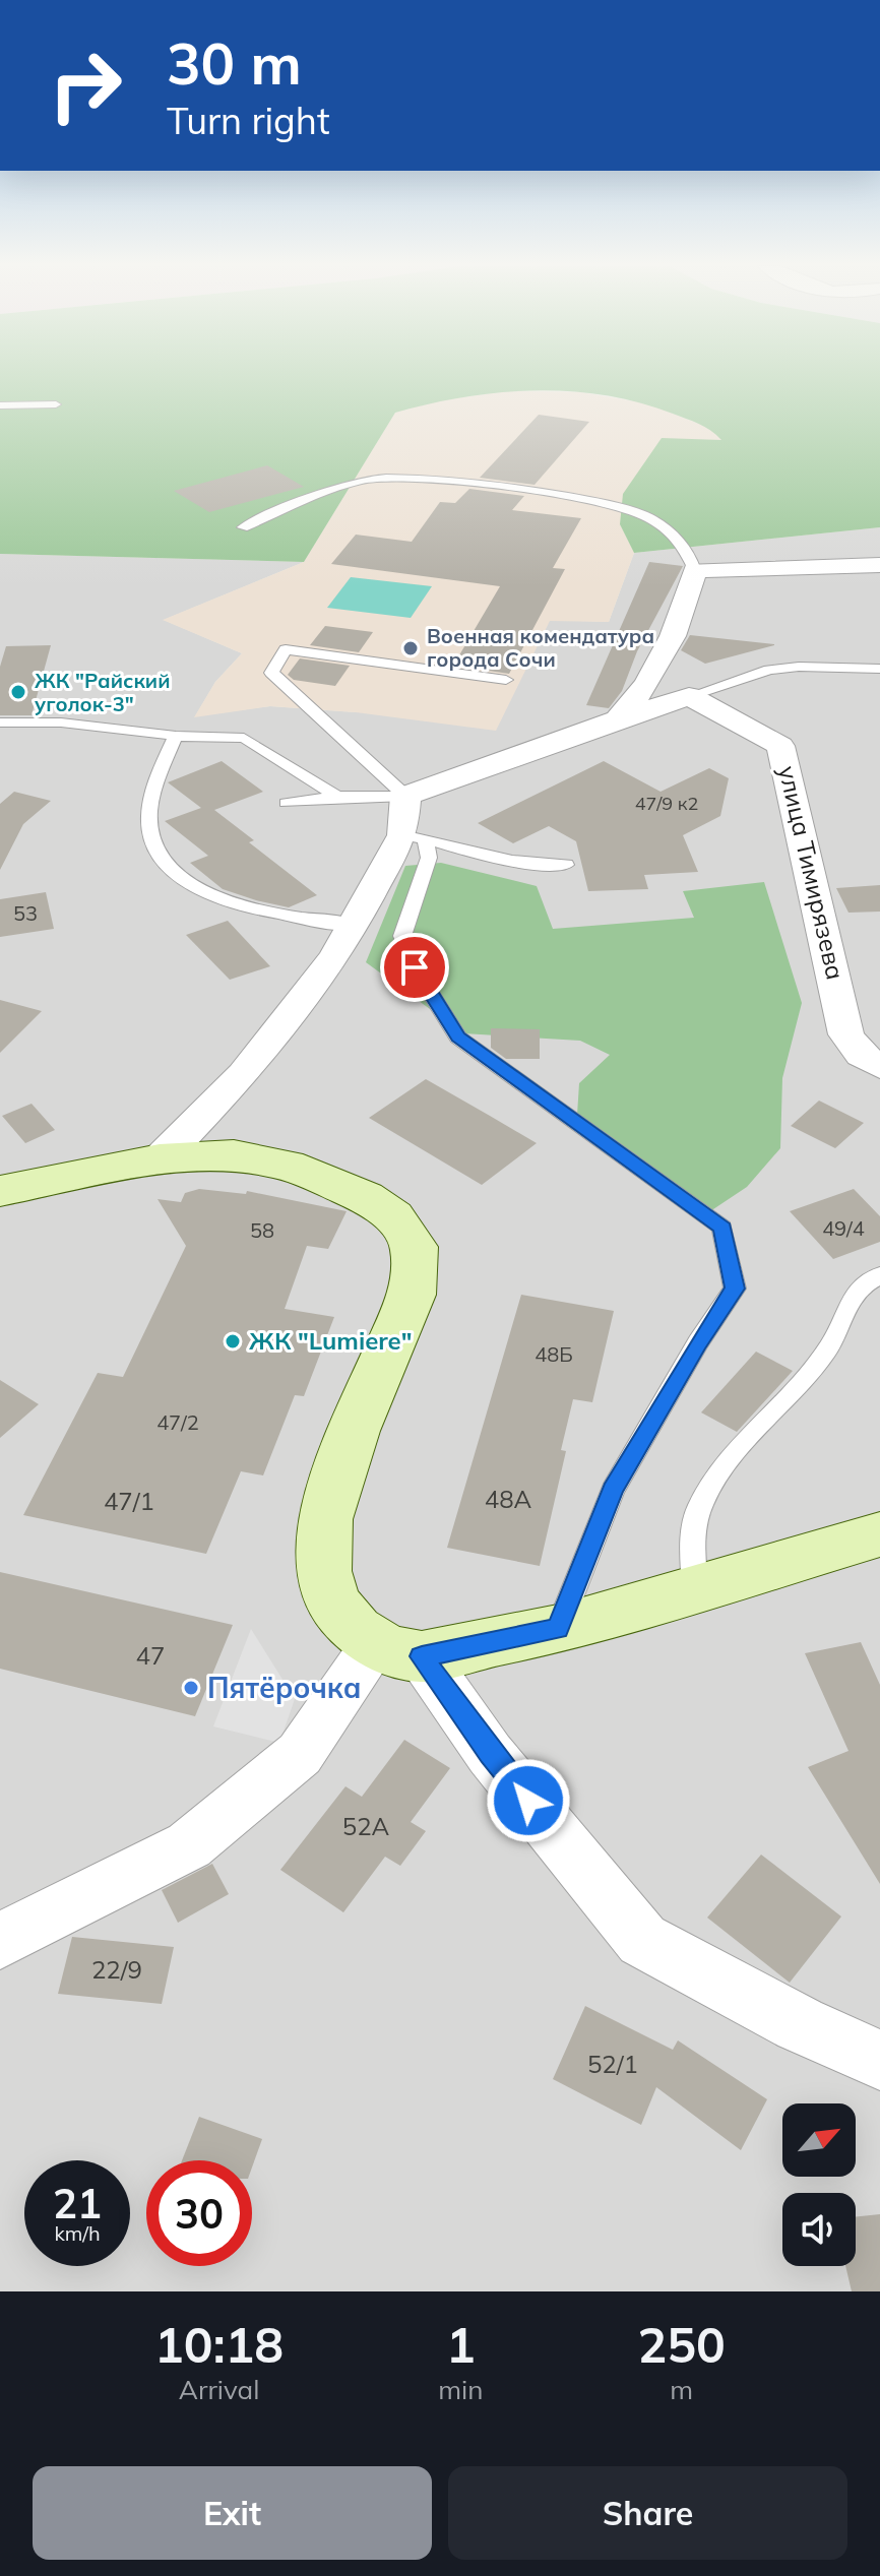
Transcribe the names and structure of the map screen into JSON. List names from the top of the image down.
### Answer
{
  "streets": {
    "street": ["улица Тимирязева"]
  },
  "places": [
    "Военная комендатура города Сочи",
    "ЖК \"Райский уголок-3\"",
    "ЖК \"Lumiere\"",
    "Пятёрочка"
  ],
  "house_numbers": [
    "47/9 к2",
    "53",
    "49/4",
    "58",
    "48Б",
    "47/2",
    "48А",
    "47/1",
    "47",
    "52А",
    "22/9",
    "52/1"
  ],
  "north": "top right",
  "page": {
    "turn": ["30 m", "Turn right"],
    "speed": "21 km/h",
    "limit": "30",
    "eta": [
      "10:18",
      "Arrival",
      "1",
      "min",
      "250",
      "m"
    ],
    "buttons": ["Exit", "Share"]
  }
}
